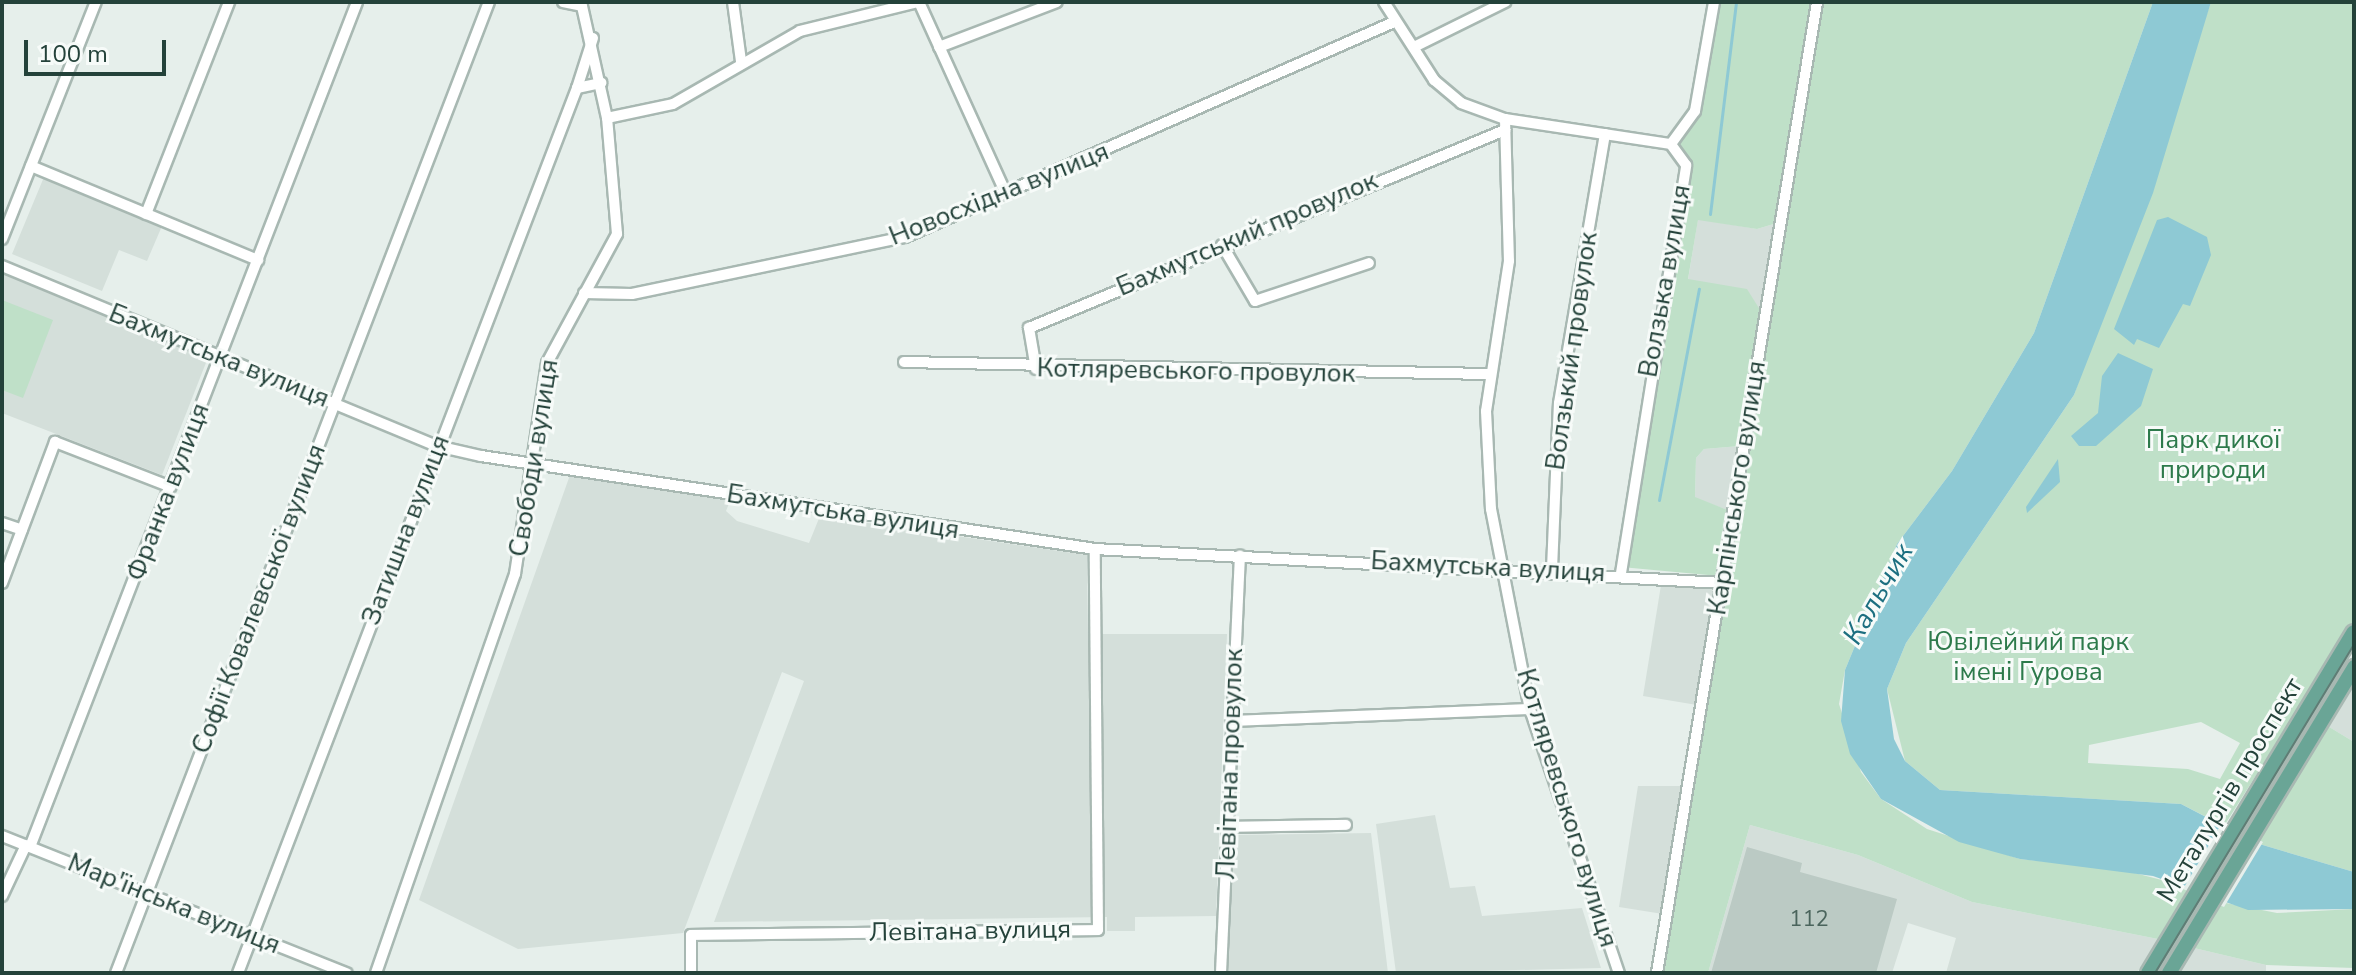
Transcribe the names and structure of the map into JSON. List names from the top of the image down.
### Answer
{
  "streets": {
    "main road": ["Металургів проспект"],
    "street": [
      "Новосхідна вулиця",
      "Бахмутський провулок",
      "Волзька вулиця",
      "Волзький провулок",
      "Бахмутська вулиця",
      "Котляревського провулок",
      "Свободи вулиця",
      "Карпінського вулиця",
      "Франка вулиця",
      "Затишна вулиця",
      "Софії Ковалевської вулиця",
      "Левітана провулок",
      "Котляревського вулиця",
      "Мар'їнська вулиця",
      "Левітана вулиця"
    ]
  },
  "crossings": [
    ["Новосхідна вулиця", "Свободи вулиця"],
    ["Бахмутський провулок", "Котляревського провулок"],
    ["Бахмутський провулок", "Котляревського вулиця"],
    ["Волзька вулиця", "Бахмутська вулиця"],
    ["Волзький провулок", "Бахмутська вулиця"],
    ["Бахмутська вулиця", "Свободи вулиця"],
    ["Бахмутська вулиця", "Карпінського вулиця"],
    ["Бахмутська вулиця", "Франка вулиця"],
    ["Бахмутська вулиця", "Затишна вулиця"],
    ["Бахмутська вулиця", "Софії Ковалевської вулиця"],
    ["Бахмутська вулиця", "Левітана провулок"],
    ["Бахмутська вулиця", "Котляревського вулиця"],
    ["Бахмутська вулиця", "Левітана вулиця"],
    ["Котляревського провулок", "Котляревського вулиця"],
    ["Франка вулиця", "Мар'їнська вулиця"],
    ["Затишна вулиця", "Мар'їнська вулиця"],
    ["Софії Ковалевської вулиця", "Мар'їнська вулиця"]
  ],
  "water": ["Кальчик"],
  "parks": ["Парк дикої природи", "Ювілейний парк імені Гурова"],
  "house_numbers": ["112"],
  "scale_bar": "100 m"
}
